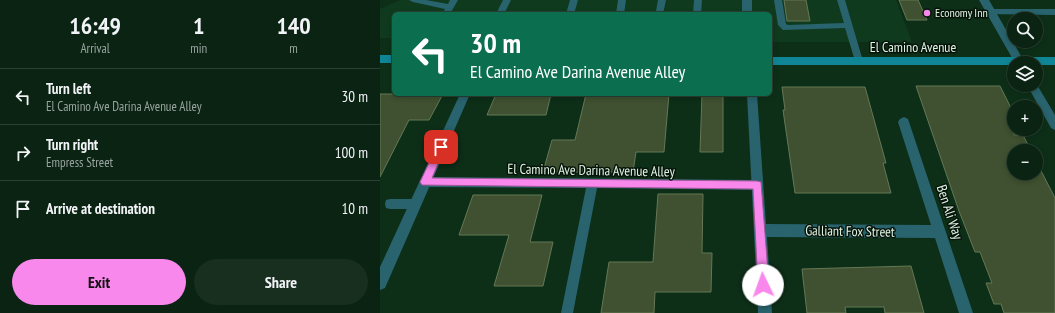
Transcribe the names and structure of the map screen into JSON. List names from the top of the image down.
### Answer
{
  "streets": {
    "main road": ["El Camino Avenue"],
    "street": ["Ben Ali Way", "Galliant Fox Street"],
    "lane": ["El Camino Ave Darina Avenue Alley"]
  },
  "crossings": [
    ["Ben Ali Way", "Galliant Fox Street"]
  ],
  "places": ["Economy Inn"],
  "page": {
    "eta": [
      "16:49",
      "Arrival",
      "1",
      "min",
      "140",
      "m"
    ],
    "map_buttons": ["+", "−"],
    "turn": ["30 m", "El Camino Ave Darina Avenue Alley"],
    "list": [
      {
        "name": "Turn left",
        "note": "El Camino Ave Darina Avenue Alley",
        "value": "30 m"
      },
      {
        "name": "Turn right",
        "note": "Empress Street",
        "value": "100 m"
      },
      {
        "name": "Arrive at destination",
        "value": "10 m"
      }
    ],
    "buttons": ["Exit", "Share"]
  }
}
